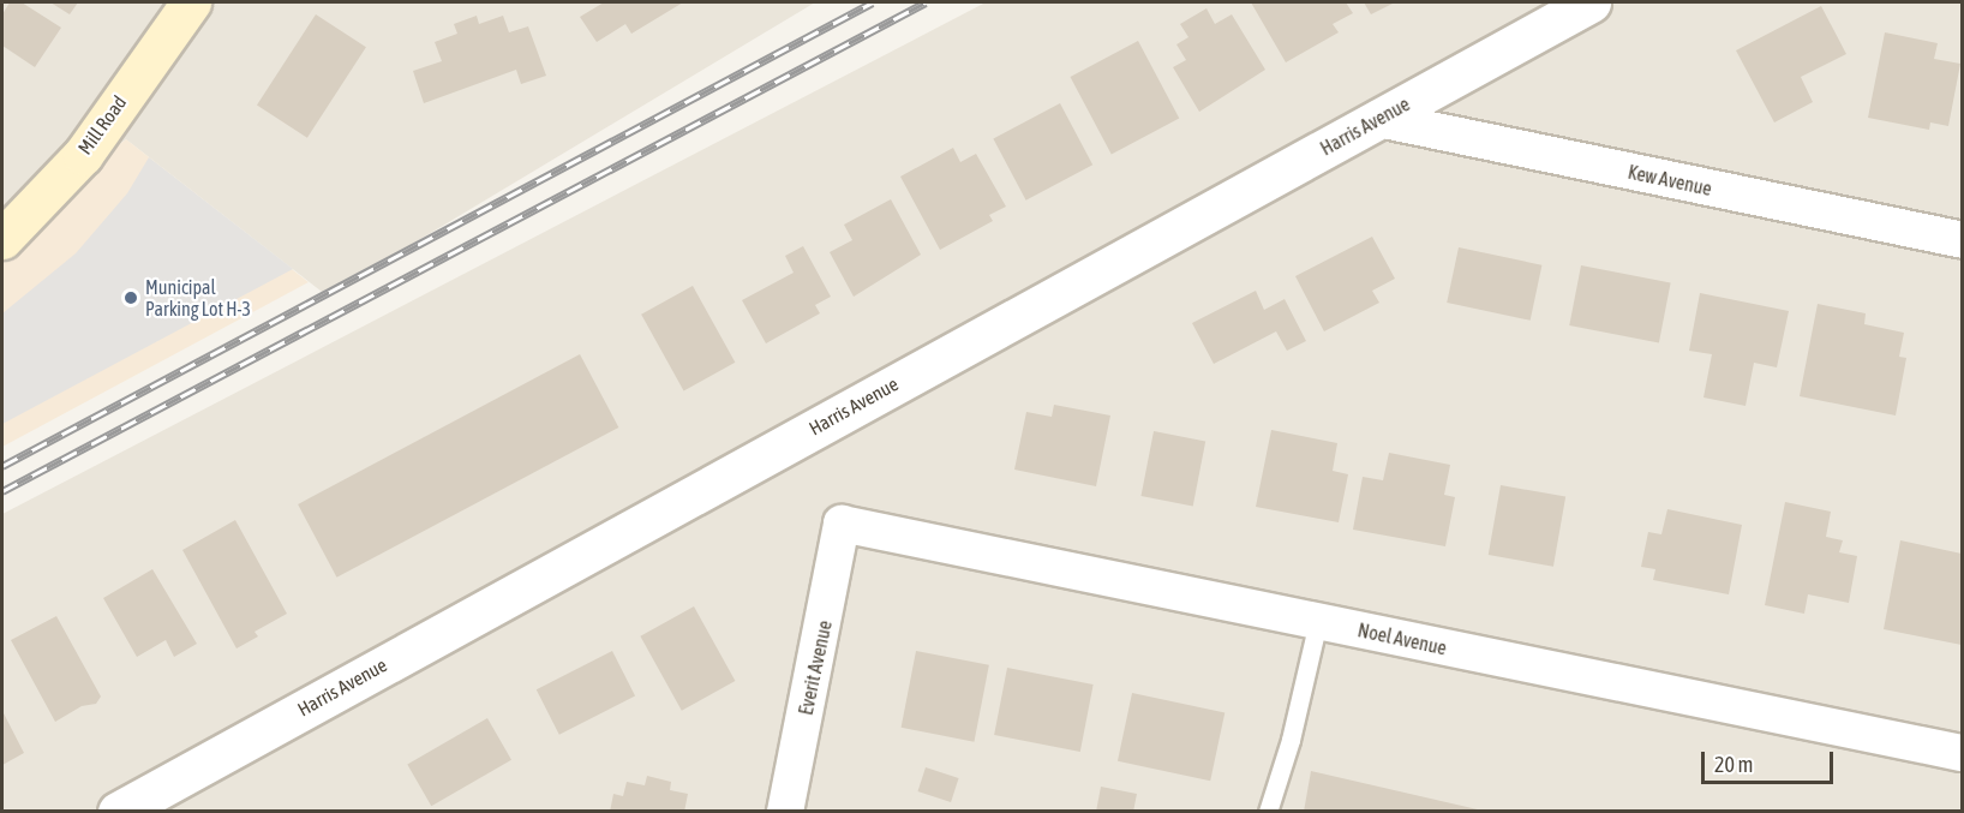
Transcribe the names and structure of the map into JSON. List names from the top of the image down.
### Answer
{
  "streets": {
    "main road": ["Mill Road"],
    "street": [
      "Harris Avenue",
      "Kew Avenue",
      "Noel Avenue",
      "Everit Avenue"
    ]
  },
  "crossings": [
    ["Harris Avenue", "Kew Avenue"],
    ["Noel Avenue", "Everit Avenue"]
  ],
  "places": ["Municipal Parking Lot H-3"],
  "scale_bar": "20 m"
}
